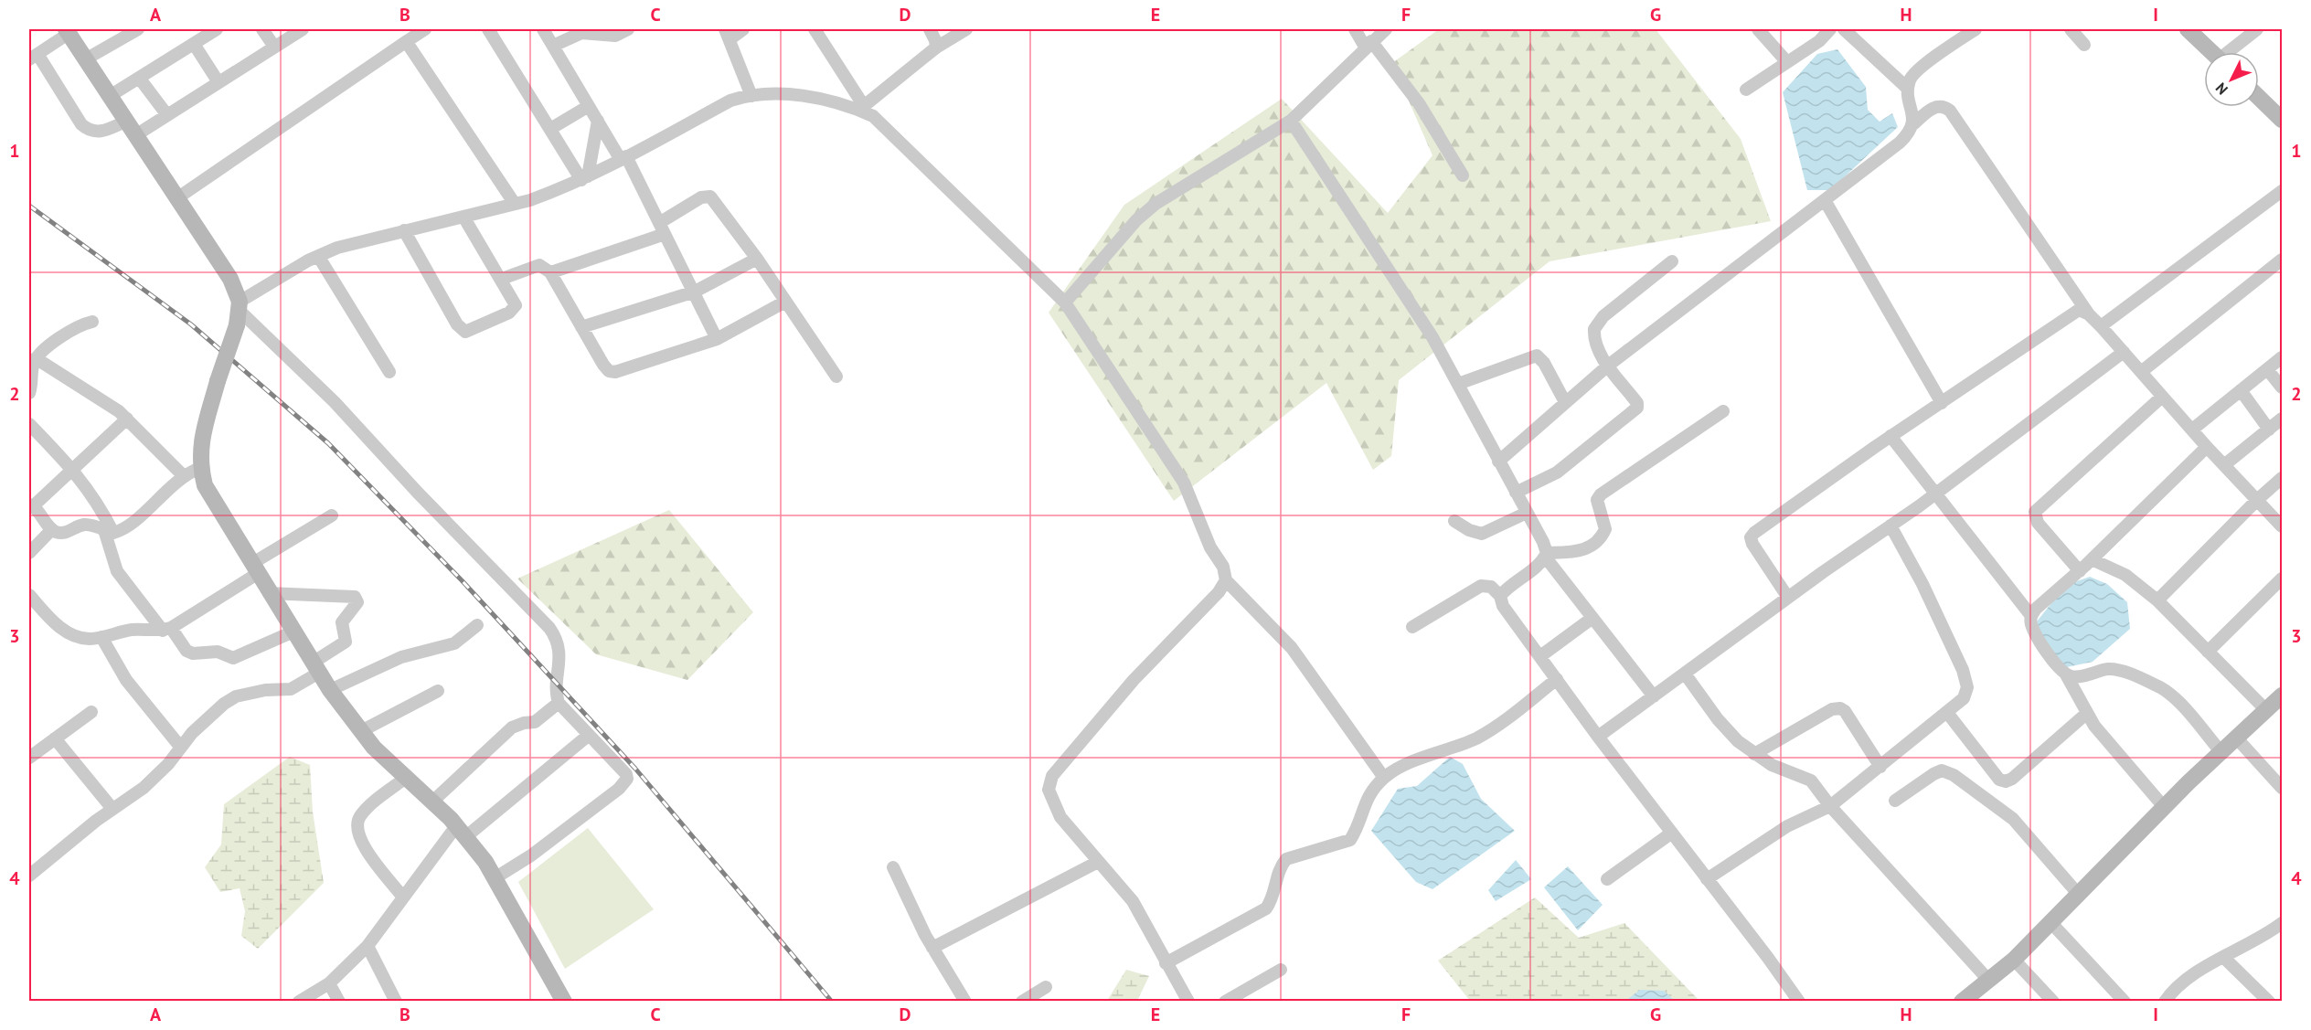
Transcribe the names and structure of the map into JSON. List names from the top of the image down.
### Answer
{
  "north": "bottom left",
  "grid": {
    "columns": [
      "A",
      "B",
      "C",
      "D",
      "E",
      "F",
      "G",
      "H",
      "I"
    ],
    "rows": [
      "1",
      "2",
      "3",
      "4"
    ]
  }
}
